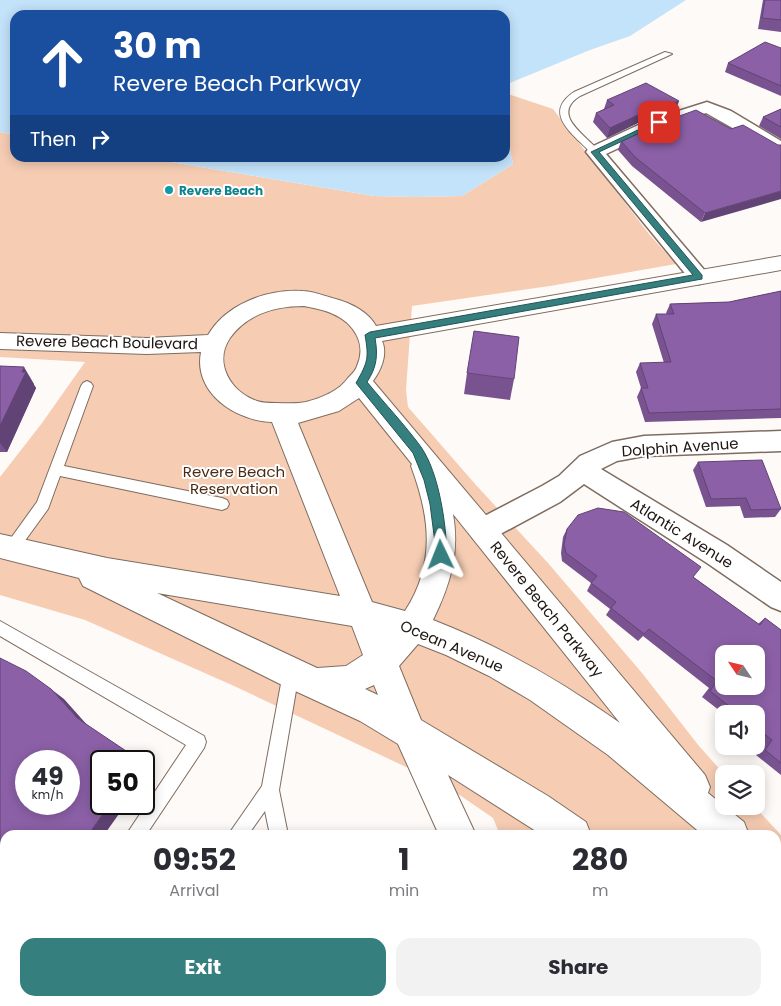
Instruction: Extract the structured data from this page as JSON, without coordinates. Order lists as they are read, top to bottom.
{
  "streets": {
    "main road": ["Revere Beach Boulevard", "Revere Beach Parkway", "Ocean Avenue"],
    "street": ["Dolphin Avenue", "Atlantic Avenue"]
  },
  "crossings": [
    ["Revere Beach Boulevard", "Revere Beach Parkway"],
    ["Dolphin Avenue", "Atlantic Avenue"],
    ["Dolphin Avenue", "Revere Beach Parkway"]
  ],
  "parks": ["Revere Beach Reservation"],
  "places": ["Revere Beach"],
  "north": "top left",
  "page": {
    "turn": ["30 m", "Revere Beach Parkway"],
    "then": "Then",
    "speed": "49 km/h",
    "limit": "50",
    "eta": [
      "09:52",
      "Arrival",
      "1",
      "min",
      "280",
      "m"
    ],
    "buttons": ["Exit", "Share"]
  }
}
